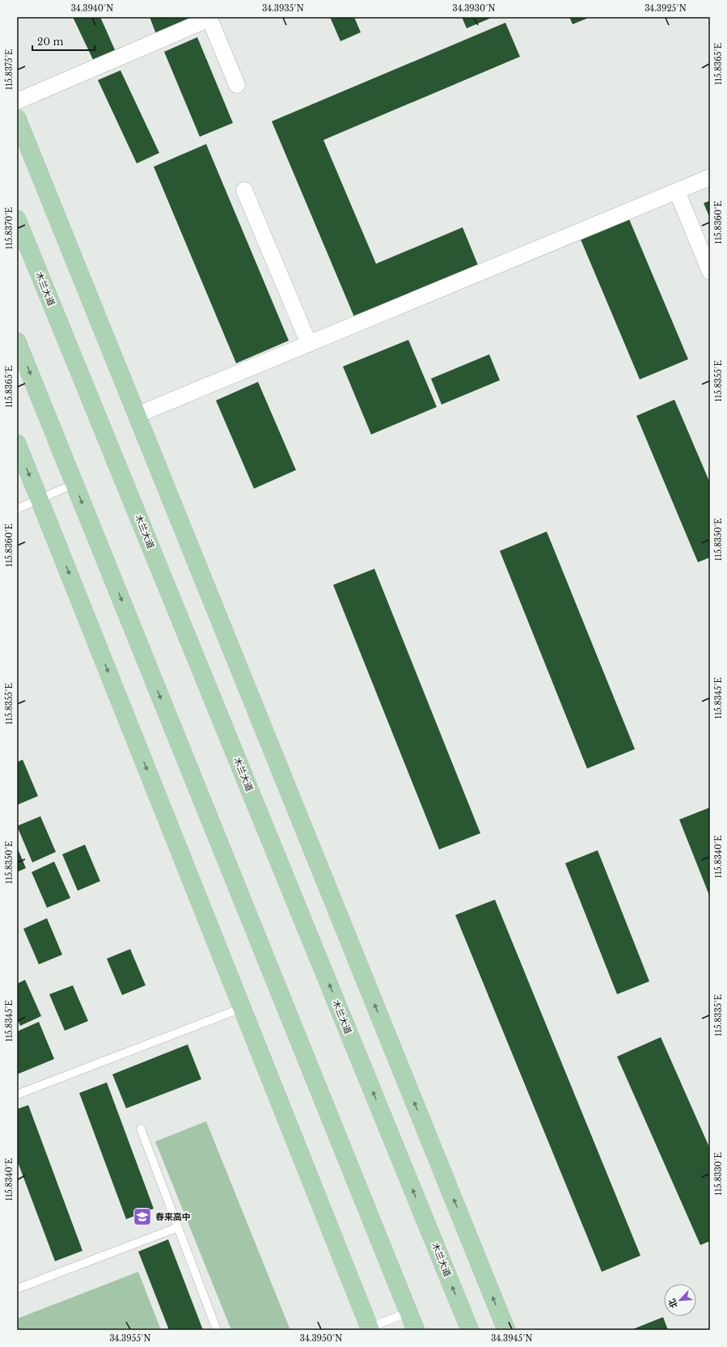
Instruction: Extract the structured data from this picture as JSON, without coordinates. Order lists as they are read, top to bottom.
{
  "streets": {
    "main road": ["木兰大道"]
  },
  "places": {
    "school or university": ["春来高中"]
  },
  "scale_bar": "20 m",
  "north": "bottom left",
  "coordinates": [
    "34.3940°N",
    "34.3935°N",
    "34.3930°N",
    "34.3925°N",
    "115.8365°E",
    "115.8375°E",
    "115.8360°E",
    "115.8370°E",
    "115.8355°E",
    "115.8350°E",
    "115.8345°E",
    "115.8340°E",
    "115.8335°E",
    "115.8330°E",
    "34.3955°N",
    "34.3950°N",
    "34.3945°N"
  ]
}
